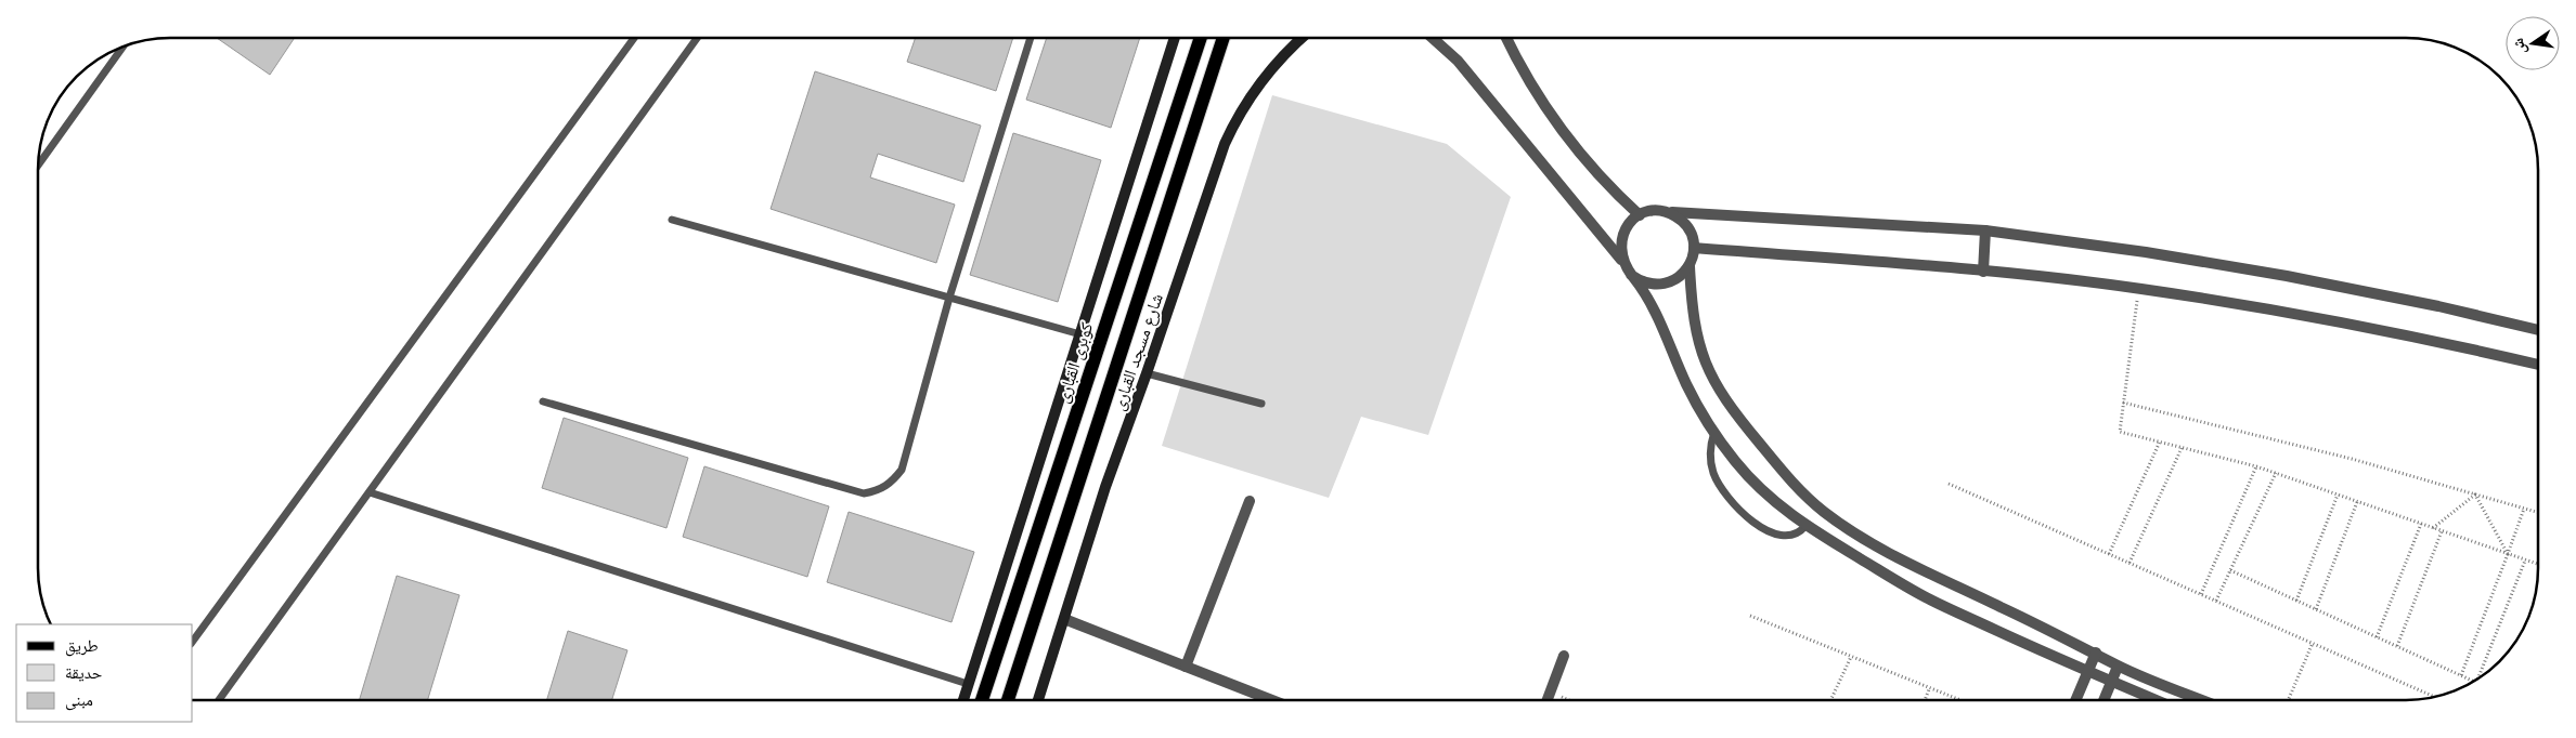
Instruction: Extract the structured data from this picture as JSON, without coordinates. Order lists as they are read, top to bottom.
{
  "streets": {
    "main road": ["كوبرى القبارى"],
    "street": ["شارع مسجد القبارى"]
  },
  "legend": ["طريق", "حديقة", "مبنى"],
  "north": "left"
}
